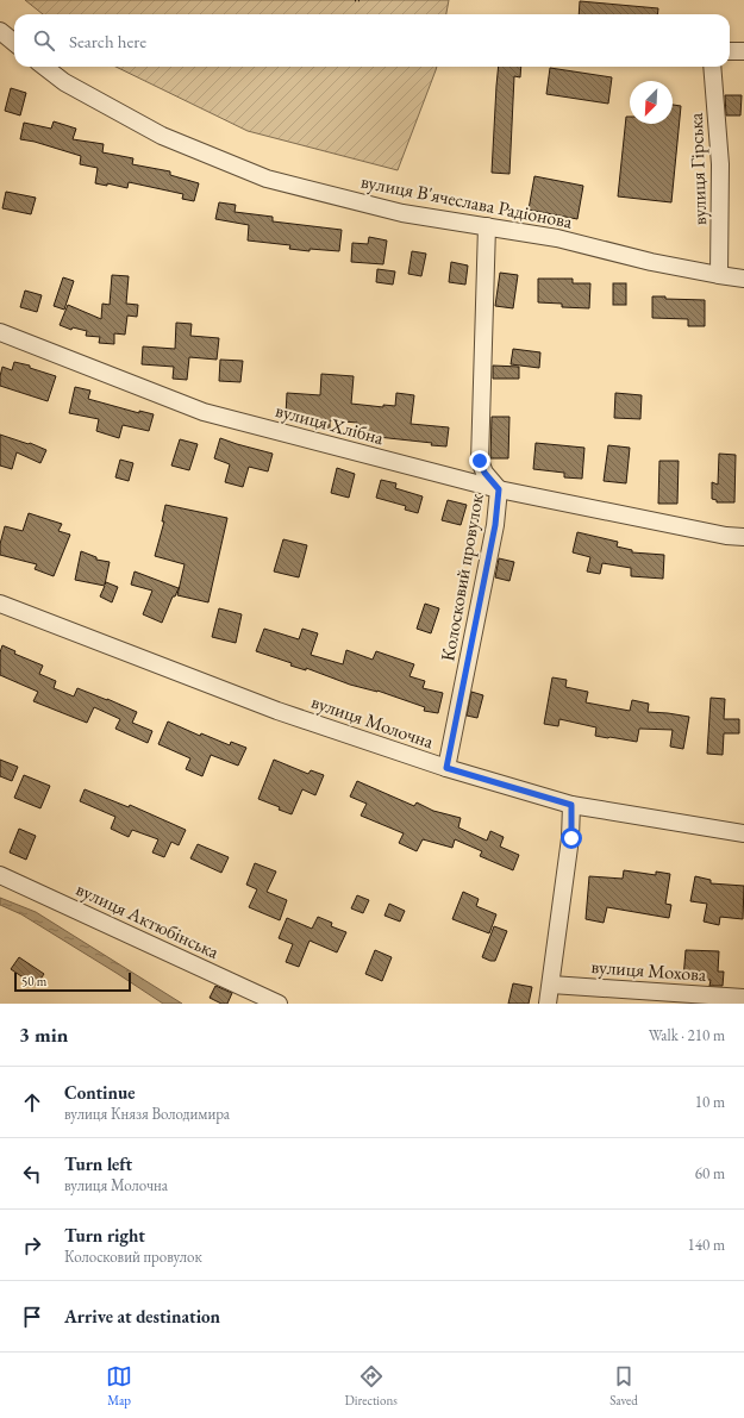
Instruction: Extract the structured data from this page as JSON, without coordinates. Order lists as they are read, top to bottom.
{
  "streets": {
    "street": [
      "вулиця Гірська",
      "вулиця В'ячеслава Радіонова",
      "вулиця Хлібна",
      "Колосковий провулок",
      "вулиця Молочна",
      "вулиця Актюбінська",
      "вулиця Мохова"
    ]
  },
  "crossings": [
    ["вулиця Гірська", "вулиця В'ячеслава Радіонова"],
    ["вулиця В'ячеслава Радіонова", "Колосковий провулок"],
    ["вулиця Хлібна", "Колосковий провулок"],
    ["Колосковий провулок", "вулиця Молочна"]
  ],
  "scale_bar": "50 m",
  "north": "bottom left",
  "page": {
    "search": "Search here",
    "scale": "50 m",
    "heading": ["3 min", "Walk · 210 m"],
    "list": [
      ["Continue", "вулиця Князя Володимира", "10 m"],
      ["Turn left", "вулиця Молочна", "60 m"],
      ["Turn right", "Колосковий провулок", "140 m"],
      "Arrive at destination"
    ],
    "nav": ["Map", "Directions", "Saved"]
  }
}
